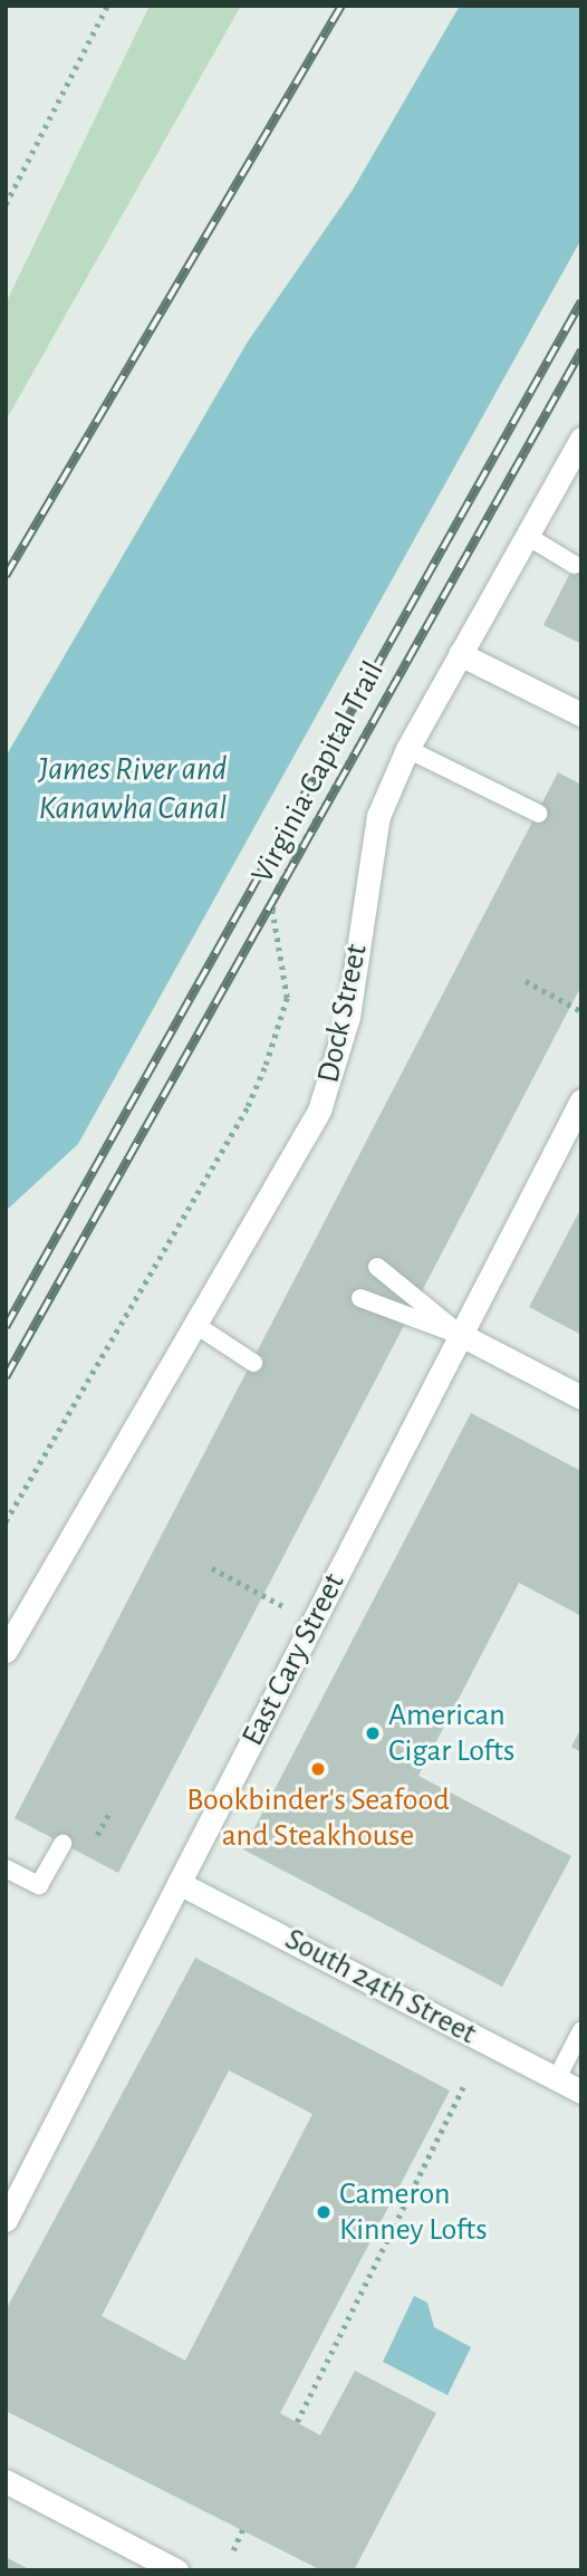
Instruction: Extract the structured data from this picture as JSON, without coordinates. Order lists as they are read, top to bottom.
{
  "streets": {
    "street": ["Dock Street", "East Cary Street", "South 24th Street"],
    "path": ["Virginia Capital Trail"]
  },
  "crossings": [
    ["East Cary Street", "South 24th Street"]
  ],
  "water": ["James River and Kanawha Canal"],
  "places": ["American Cigar Lofts", "Bookbinder's Seafood and Steakhouse", "Cameron Kinney Lofts"]
}
